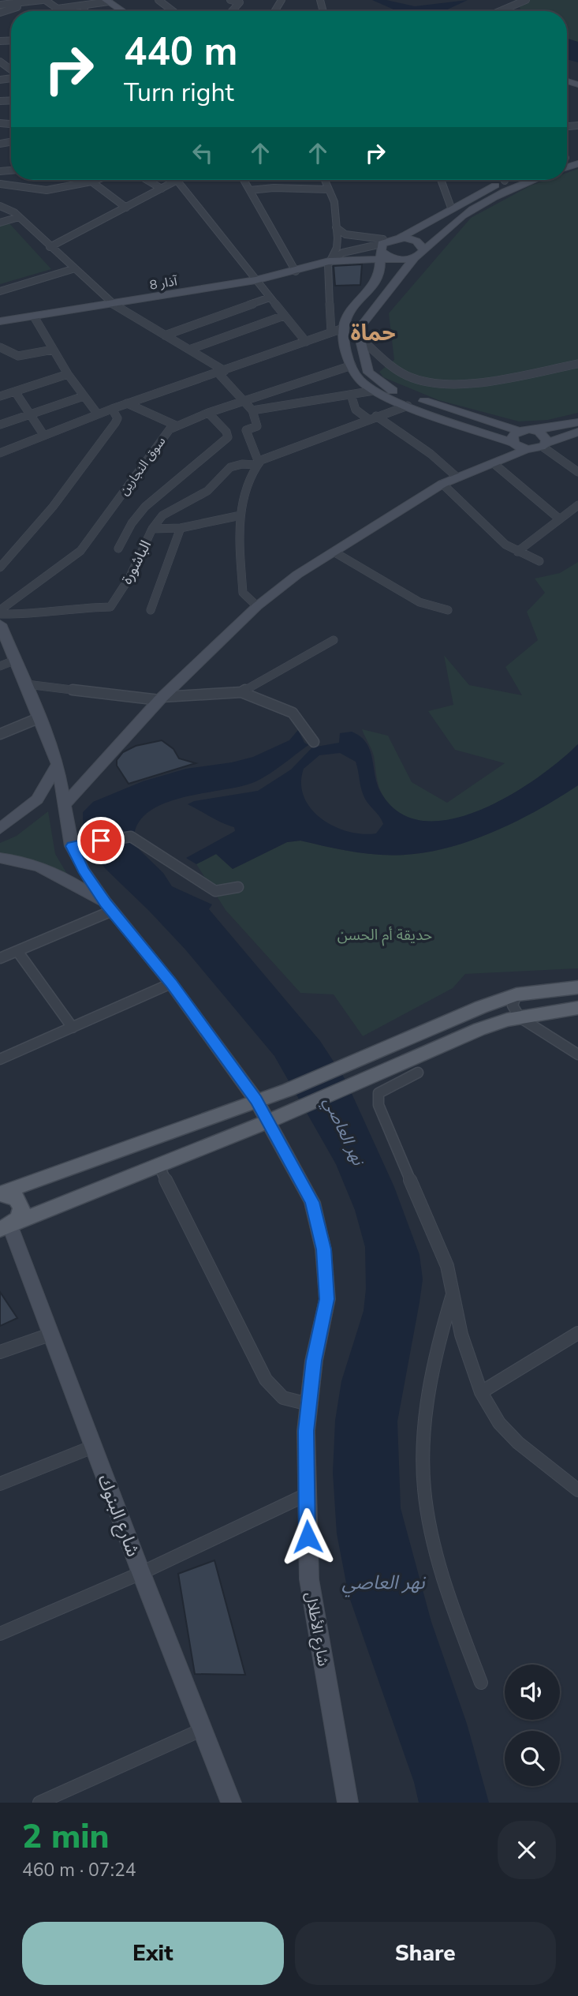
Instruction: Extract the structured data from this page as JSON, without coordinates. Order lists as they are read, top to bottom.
{
  "streets": {
    "main road": ["8 آذار", "شارع البنوك", "شارع الأطلال"],
    "street": ["سوق النجارين", "الباشورة"]
  },
  "crossings": [
    ["سوق النجارين", "الباشورة"]
  ],
  "districts": ["حماة"],
  "water": ["نهر العاصي"],
  "parks": ["حديقة أم الحسن"],
  "page": {
    "turn": ["440 m", "Turn right"],
    "heading": ["2 min", "460 m · 07:24"],
    "buttons": ["Exit", "Share"]
  }
}
